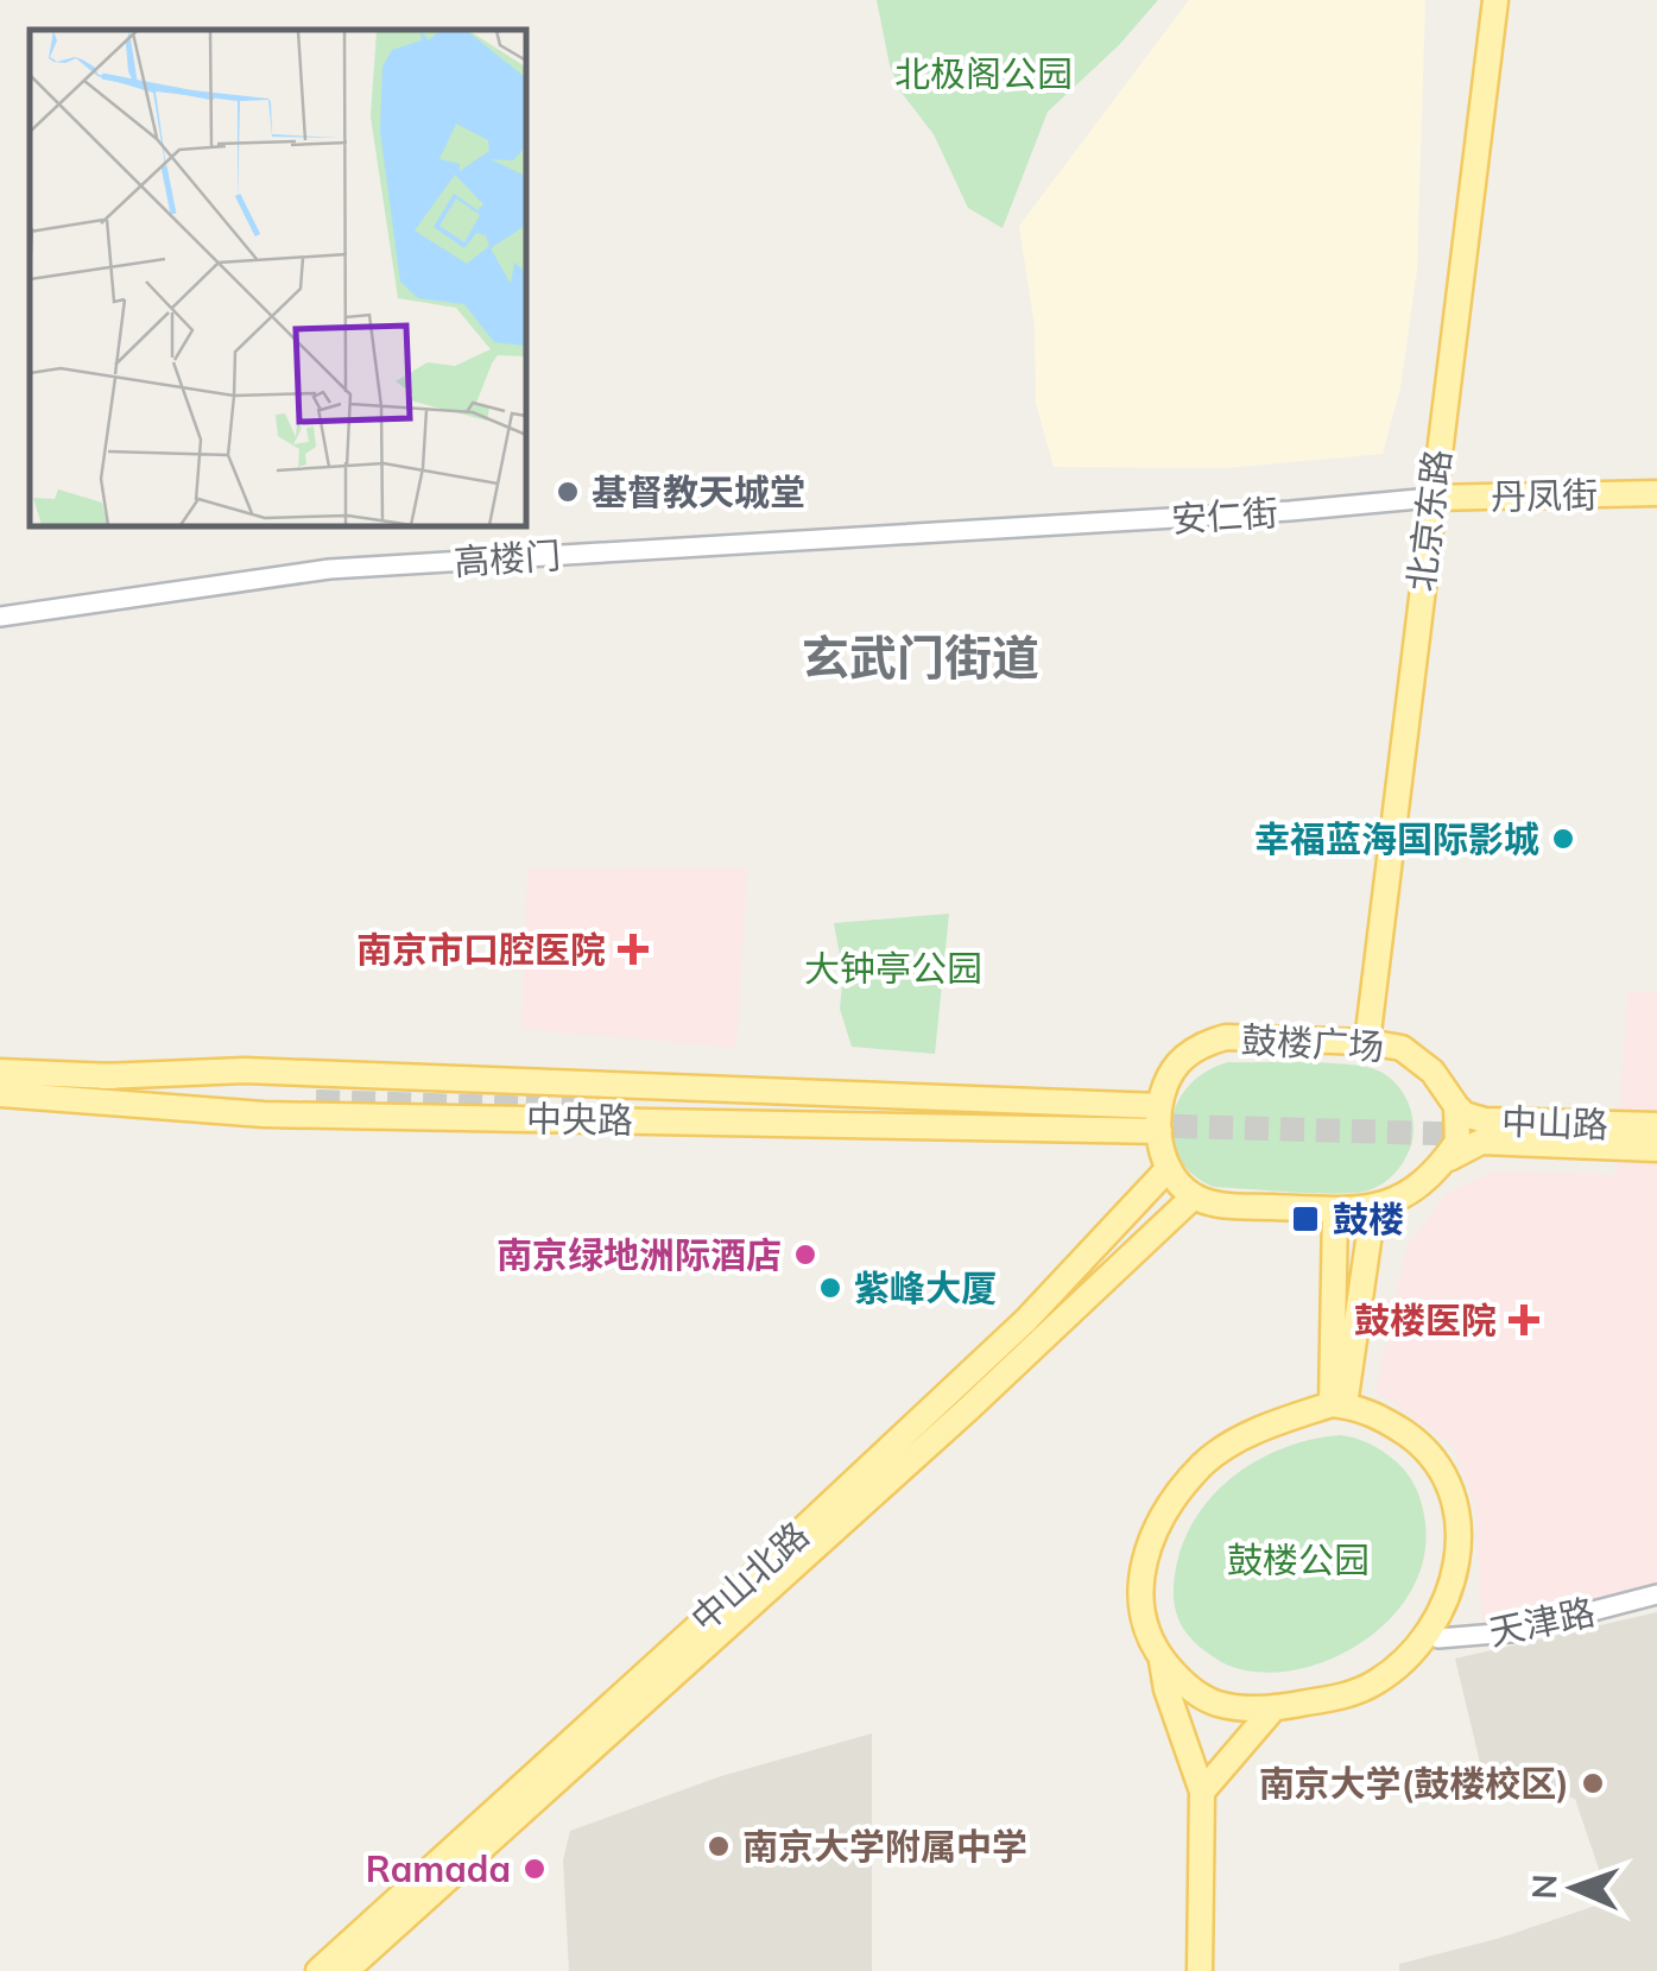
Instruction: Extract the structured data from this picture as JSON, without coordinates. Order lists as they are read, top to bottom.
{
  "streets": {
    "main road": [
      "丹凤街",
      "北京东路",
      "鼓楼广场",
      "中央路",
      "中山路",
      "中山北路"
    ],
    "street": ["安仁街", "高楼门", "天津路"]
  },
  "crossings": [
    ["丹凤街", "安仁街"],
    ["丹凤街", "北京东路"],
    ["安仁街", "北京东路"],
    ["安仁街", "高楼门"],
    ["北京东路", "鼓楼广场"],
    ["北京东路", "中央路"],
    ["北京东路", "中山路"],
    ["北京东路", "中山北路"],
    ["鼓楼广场", "中央路"],
    ["鼓楼广场", "中山路"],
    ["鼓楼广场", "中山北路"],
    ["中央路", "中山路"],
    ["中央路", "中山北路"],
    ["中山路", "中山北路"]
  ],
  "districts": ["玄武门街道"],
  "parks": ["北极阁公园", "大钟亭公园", "鼓楼公园"],
  "places": {
    "other": [
      "基督教天城堂",
      "幸福蓝海国际影城",
      "南京绿地洲际酒店",
      "紫峰大厦",
      "南京大学(鼓楼校区)",
      "南京大学附属中学",
      "Ramada"
    ],
    "health": ["南京市口腔医院", "鼓楼医院"],
    "transit": ["鼓楼"]
  },
  "north": "left"
}
